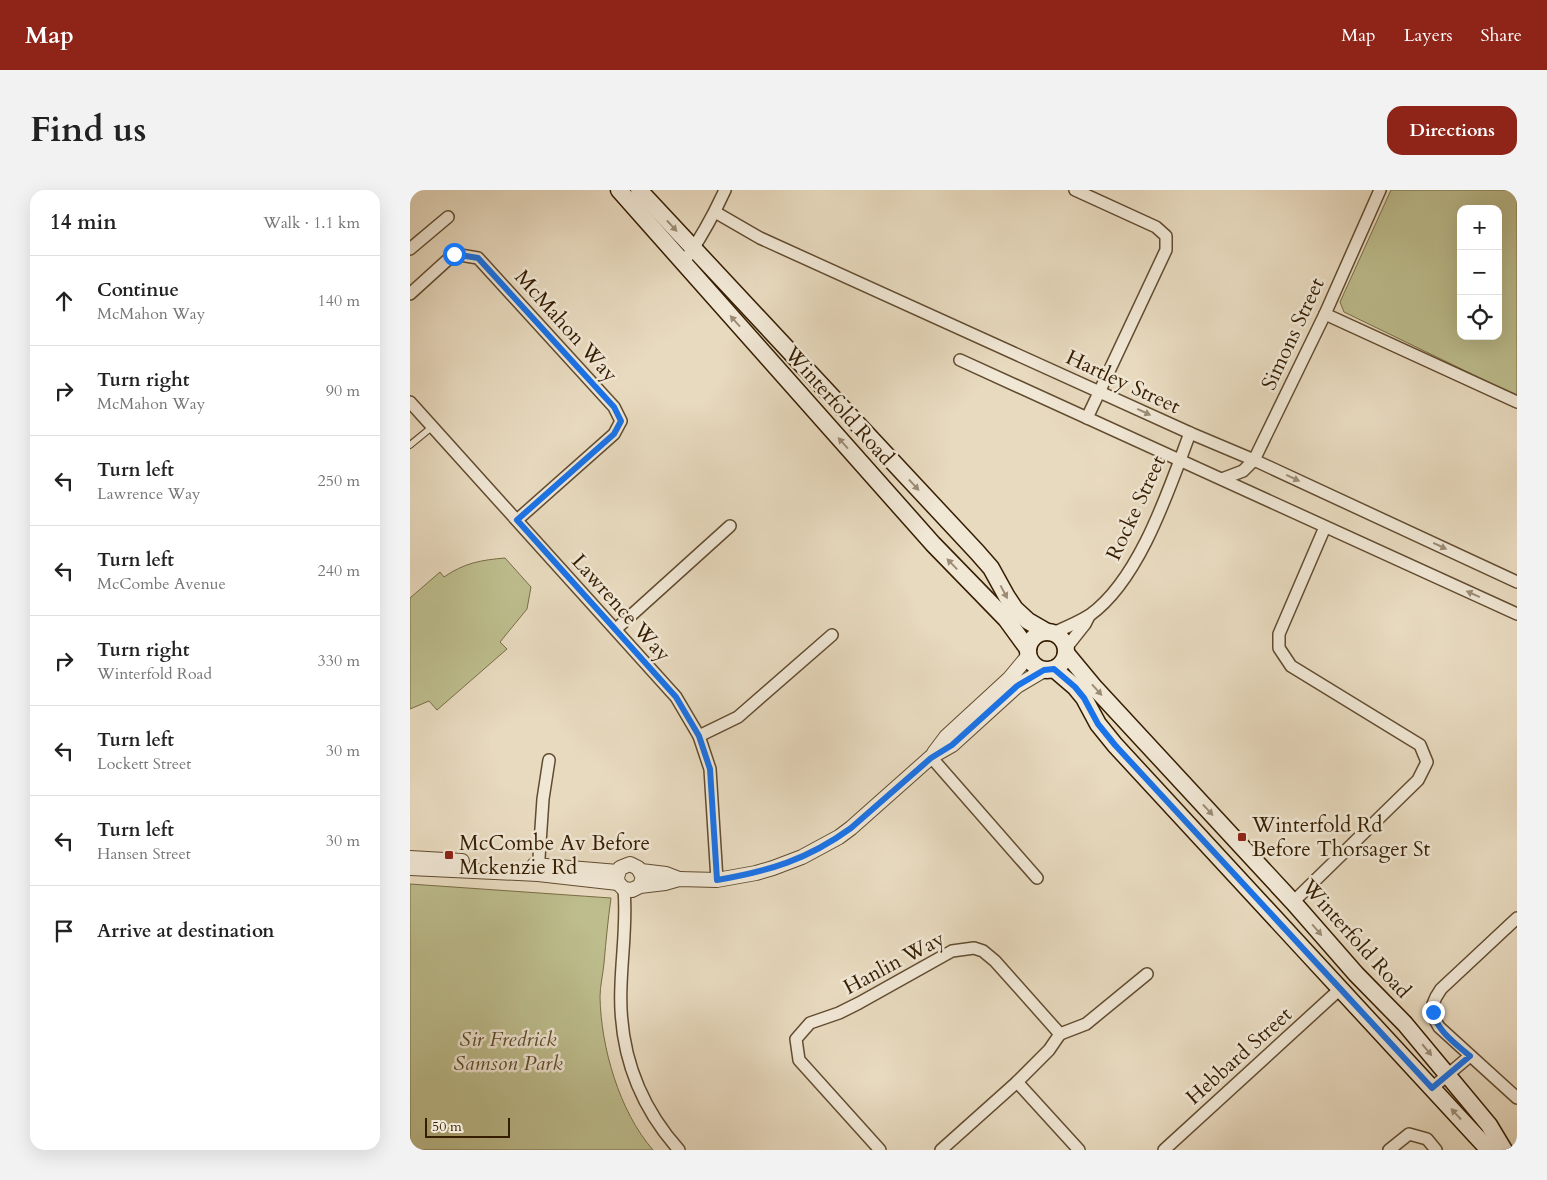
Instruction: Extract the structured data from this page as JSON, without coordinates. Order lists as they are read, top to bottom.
{
  "streets": {
    "main road": ["Winterfold Road"],
    "street": [
      "McMahon Way",
      "Simons Street",
      "Hartley Street",
      "Rocke Street",
      "Lawrence Way",
      "Hanlin Way",
      "Hebbard Street"
    ]
  },
  "crossings": [
    ["McMahon Way", "Lawrence Way"],
    ["Simons Street", "Hartley Street"],
    ["Hartley Street", "Rocke Street"],
    ["Winterfold Road", "Rocke Street"]
  ],
  "parks": ["Sir Fredrick Samson Park"],
  "places": {
    "transit": ["Winterfold Rd Before Thorsager St", "McCombe Av Before Mckenzie Rd"]
  },
  "scale_bar": "50 m",
  "page": {
    "header": "Map",
    "nav": ["Map", "Layers", "Share"],
    "title": "Find us",
    "buttons": "Directions",
    "heading": ["14 min", "Walk · 1.1 km"],
    "map_buttons": ["+", "−"],
    "list": [
      ["Continue", "McMahon Way", "140 m"],
      ["Turn right", "McMahon Way", "90 m"],
      ["Turn left", "Lawrence Way", "250 m"],
      ["Turn left", "McCombe Avenue", "240 m"],
      ["Turn right", "Winterfold Road", "330 m"],
      ["Turn left", "Lockett Street", "30 m"],
      ["Turn left", "Hansen Street", "30 m"],
      "Arrive at destination"
    ],
    "scale": "50 m"
  }
}
